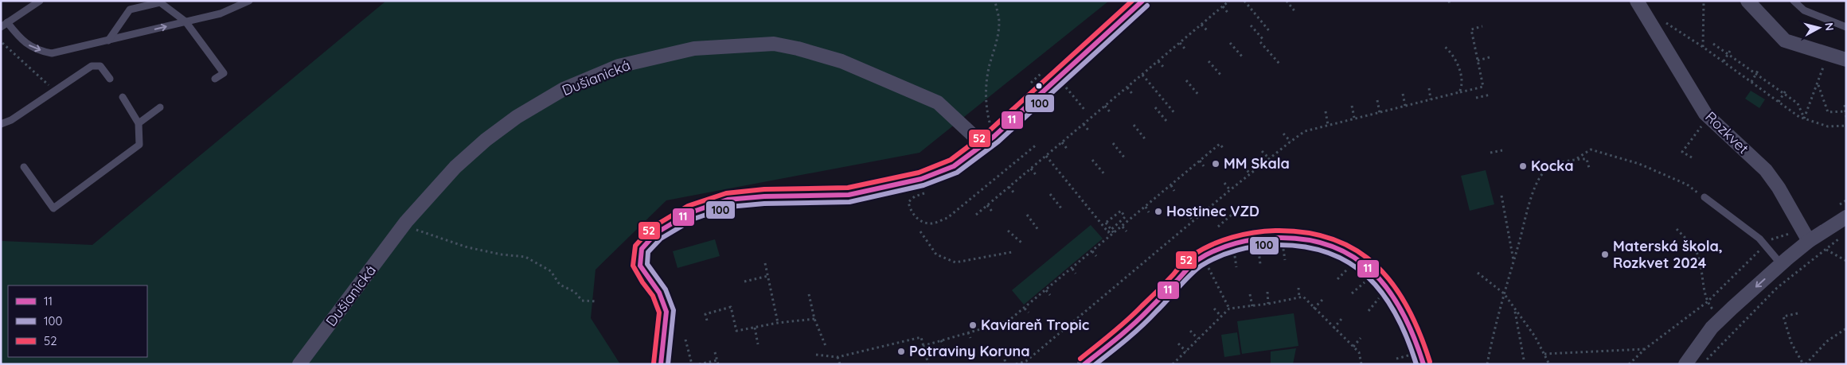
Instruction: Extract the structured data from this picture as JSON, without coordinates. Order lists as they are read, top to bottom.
{
  "streets": {
    "street": ["Dušianická", "Rozkvet"]
  },
  "places": [
    "MM Skala",
    "Kocka",
    "Hostinec VZD",
    "Materská škola, Rozkvet 2024",
    "Kaviareň Tropic",
    "Potraviny Koruna"
  ],
  "lines": ["transit line 11", "transit line 52", "transit line 100"],
  "legend": ["11", "100", "52"],
  "north": "right"
}
